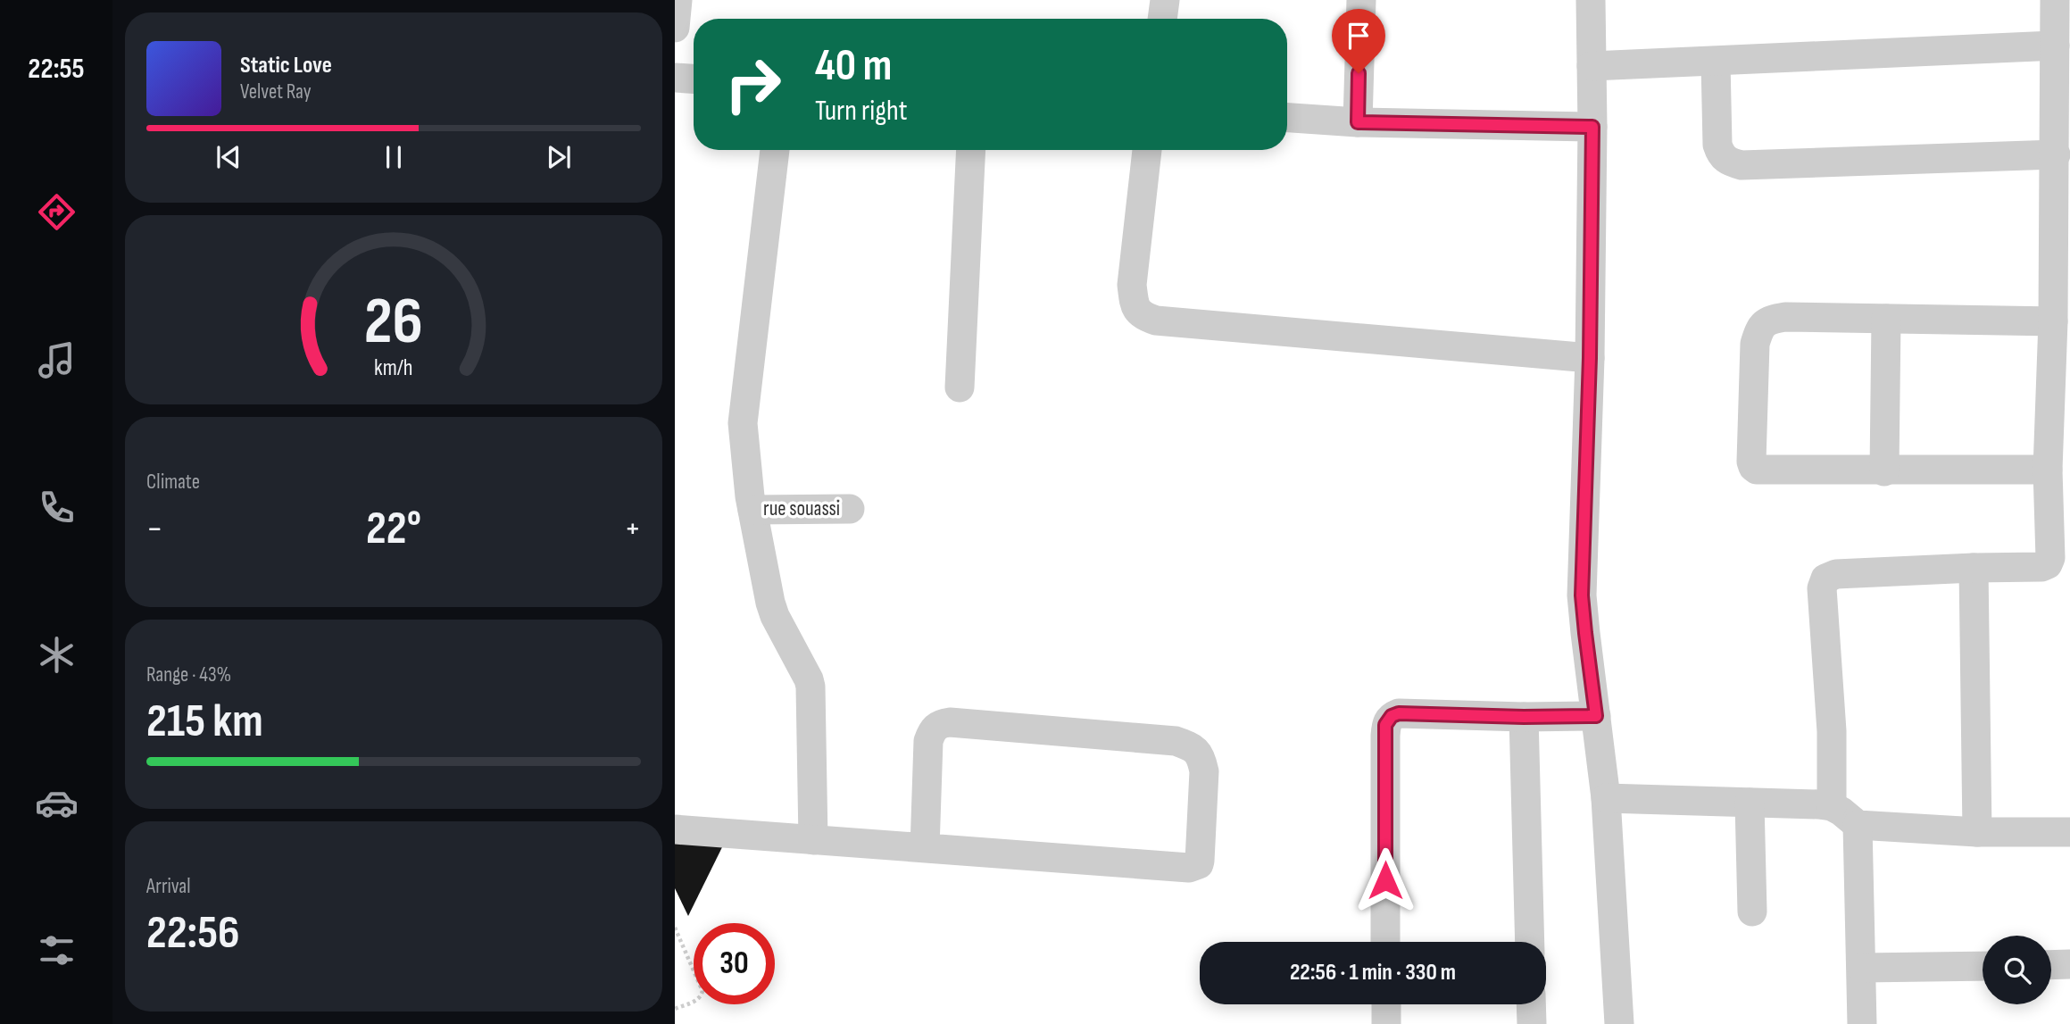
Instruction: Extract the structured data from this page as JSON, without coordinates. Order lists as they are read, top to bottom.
{
  "streets": {
    "street": ["rue souassi"]
  },
  "page": {
    "tabs": "22:55",
    "turn": ["40 m", "Turn right"],
    "song": ["Static Love", "Velvet Ray"],
    "tile": [
      "Climate",
      ["Range · 43%", "215 km"],
      ["Arrival", "22:56"]
    ],
    "heat": ["−", "22°", "+"],
    "limit": "30",
    "trip": "22:56 · 1 min · 330 m",
    "gauge": ["26", "km/h"]
  }
}
